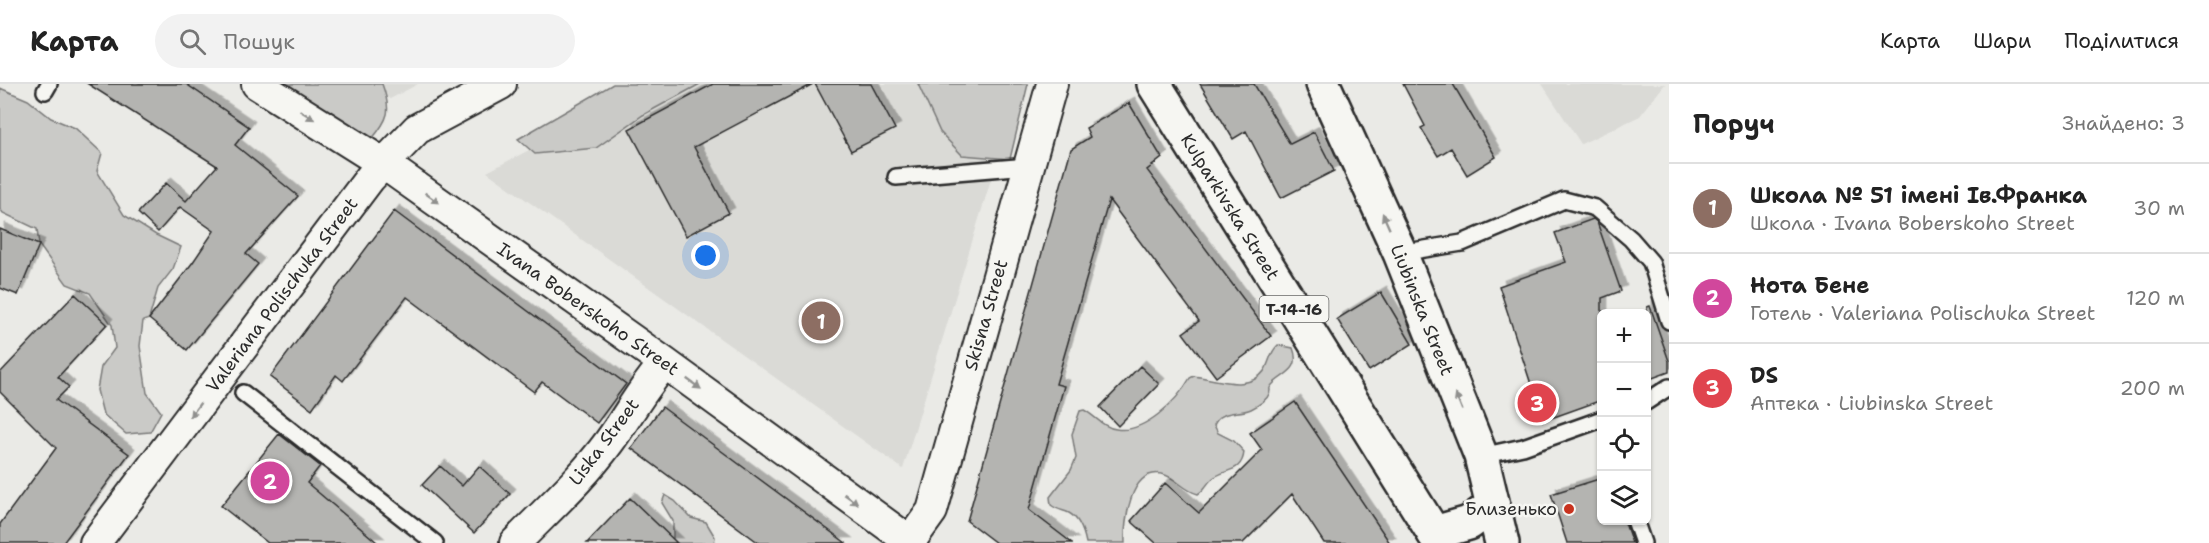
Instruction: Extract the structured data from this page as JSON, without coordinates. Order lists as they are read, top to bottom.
{
  "streets": {
    "main road": ["Kulparkivska Street", "Т-14-16", "Liubinska Street"],
    "street": [
      "Valeriana Polischuka Street",
      "Ivana Boberskoho Street",
      "Skisna Street",
      "Liska Street"
    ]
  },
  "crossings": [
    ["Valeriana Polischuka Street", "Ivana Boberskoho Street"],
    ["Ivana Boberskoho Street", "Skisna Street"],
    ["Ivana Boberskoho Street", "Liska Street"]
  ],
  "one_way": ["Valeriana Polischuka Street", "Ivana Boberskoho Street", "Liubinska Street"],
  "places": ["Близенько"],
  "page": {
    "header": "Карта",
    "search": "Пошук",
    "nav": ["Карта", "Шари", "Поділитися"],
    "heading": ["Поруч", "Знайдено: 3"],
    "list": [
      {
        "mark": "1",
        "name": "Школа № 51 імені Ів.Франка",
        "note": "Школа · Ivana Boberskoho Street",
        "value": "30 m"
      },
      {
        "mark": "2",
        "name": "Нота Бене",
        "note": "Готель · Valeriana Polischuka Street",
        "value": "120 m"
      },
      {
        "mark": "3",
        "name": "DS",
        "note": "Аптека · Liubinska Street",
        "value": "200 m"
      }
    ],
    "pins": ["1", "3", "2"],
    "map_buttons": ["+", "−"]
  }
}
